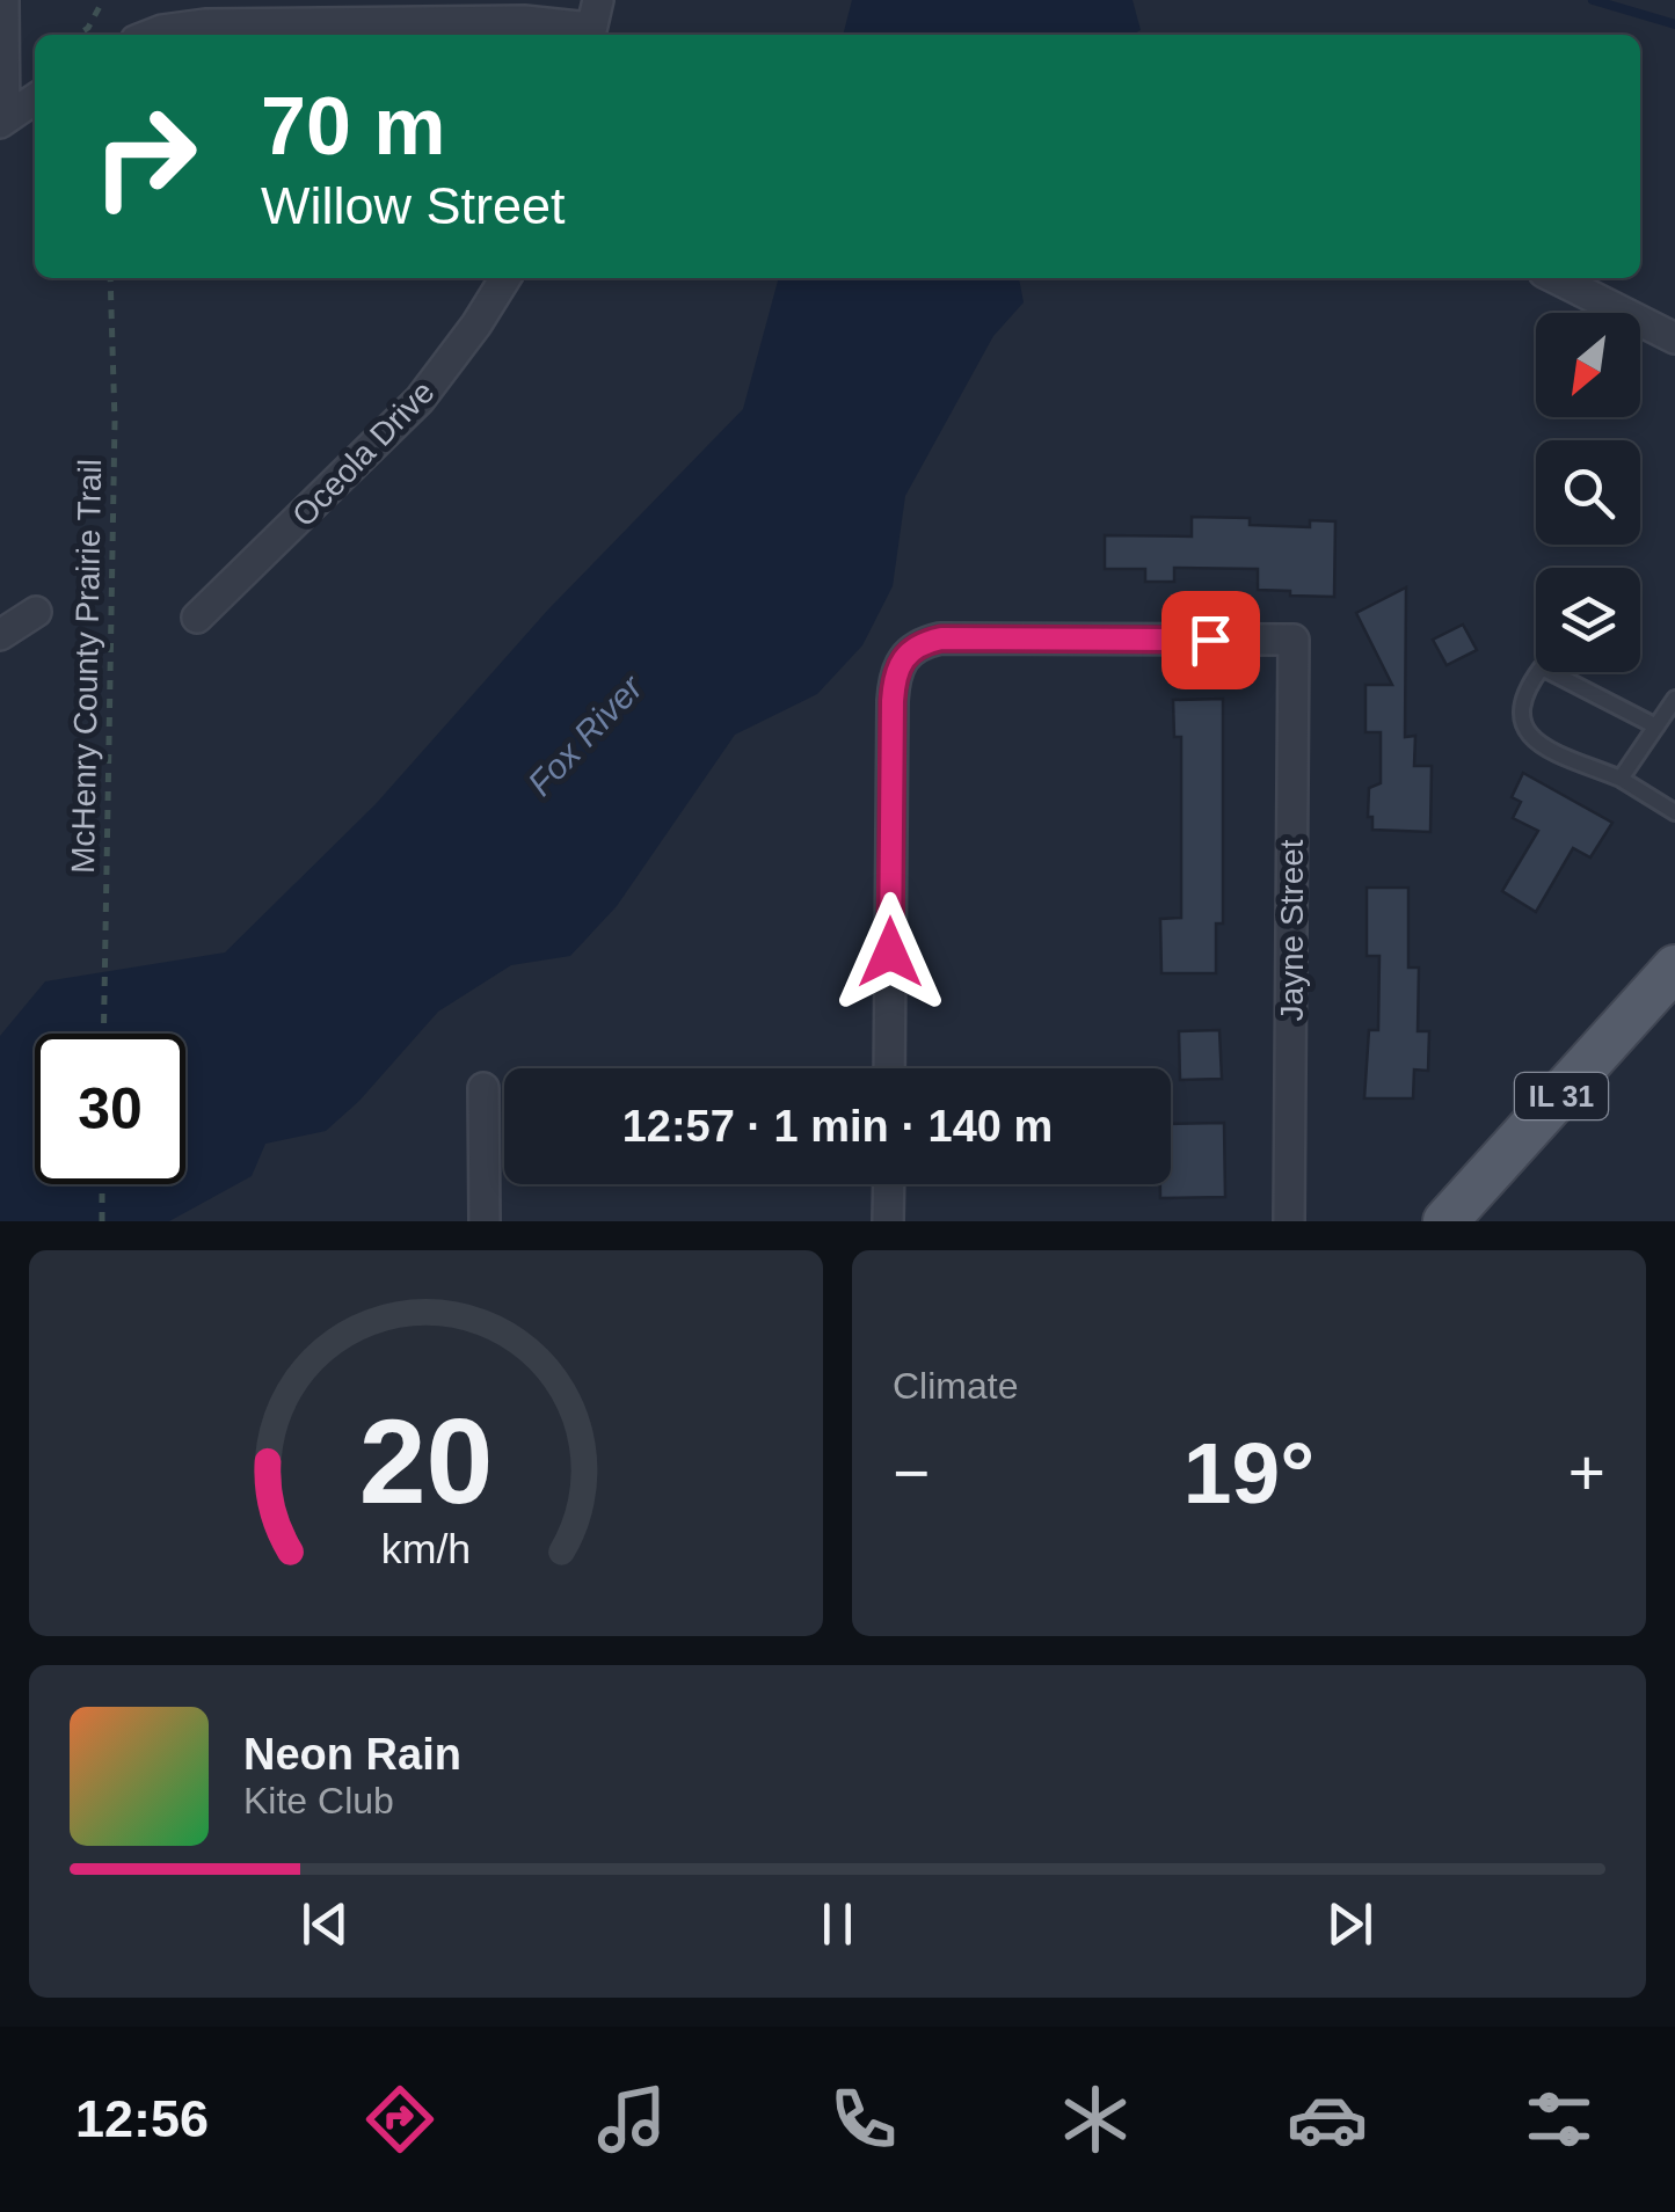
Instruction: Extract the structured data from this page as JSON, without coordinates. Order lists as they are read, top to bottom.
{
  "streets": {
    "main road": ["IL 31"],
    "street": ["Oceola Drive", "Jayne Street"],
    "path": ["McHenry County Prairie Trail"]
  },
  "water": ["Fox River"],
  "north": "bottom left",
  "page": {
    "turn": ["70 m", "Willow Street"],
    "limit": "30",
    "trip": "12:57 · 1 min · 140 m",
    "tile": "Climate",
    "heat": ["−", "19°", "+"],
    "song": ["Neon Rain", "Kite Club"],
    "tabs": "12:56",
    "gauge": ["20", "km/h"]
  }
}
